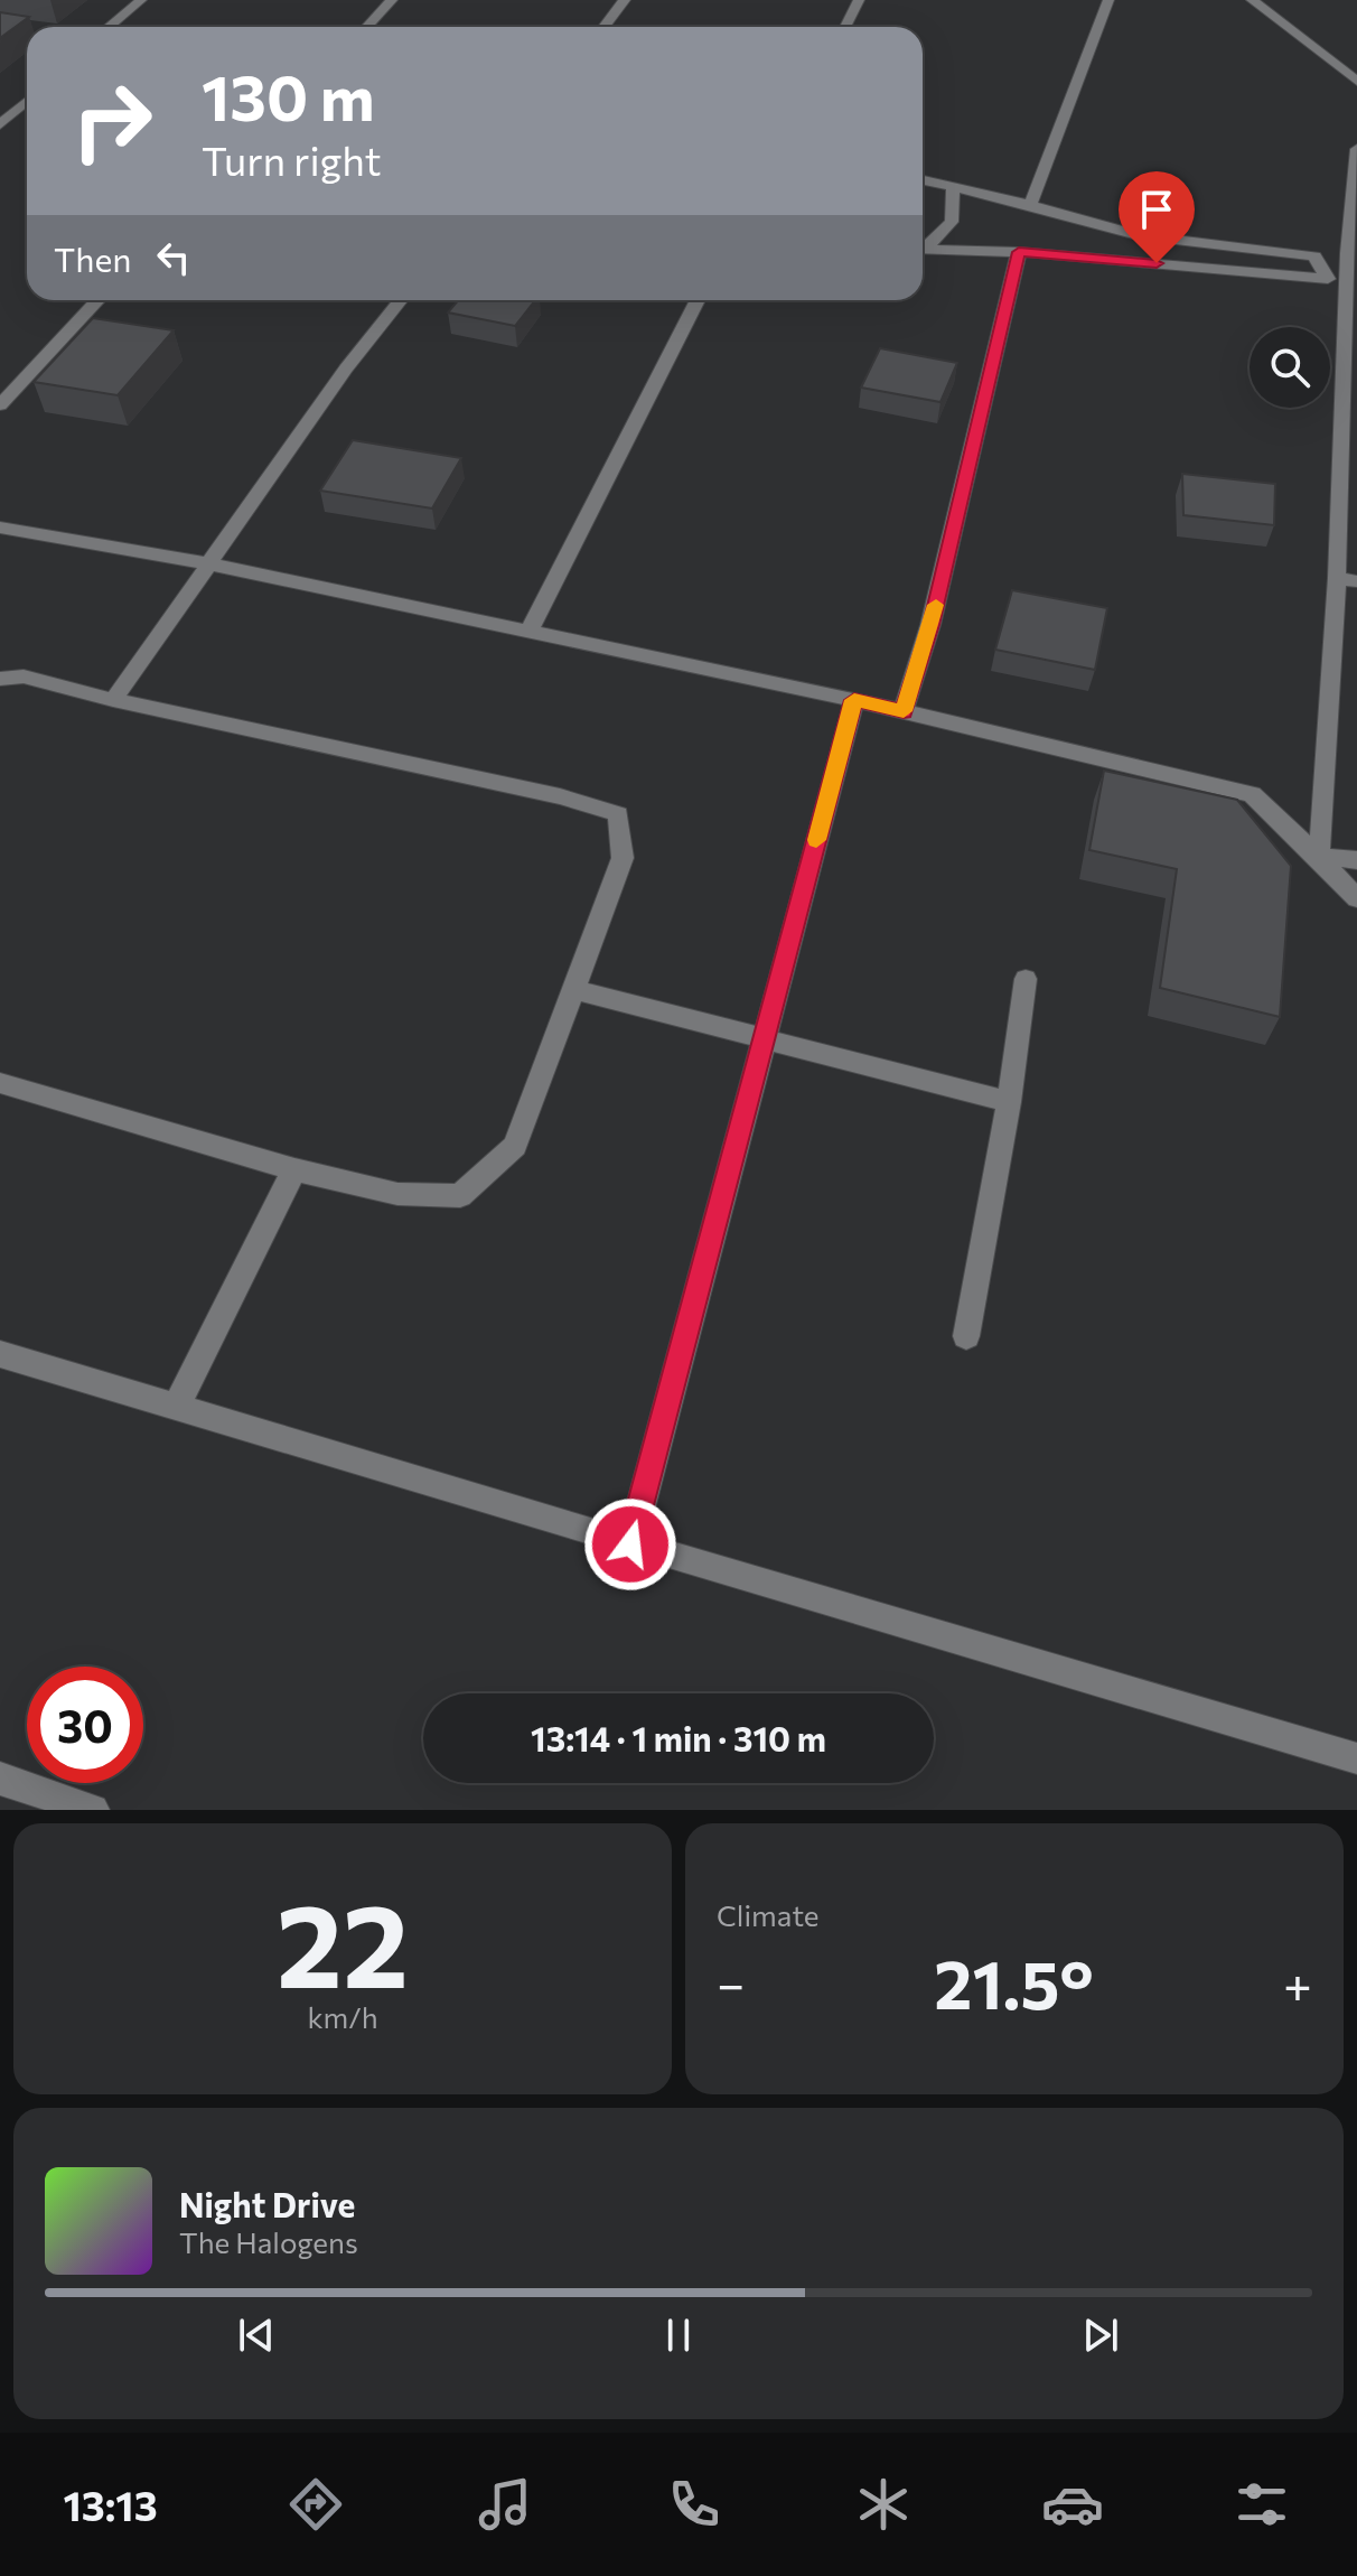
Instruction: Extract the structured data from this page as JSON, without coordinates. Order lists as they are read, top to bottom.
{
  "page": {
    "turn": ["130 m", "Turn right"],
    "then": "Then",
    "limit": "30",
    "trip": "13:14 · 1 min · 310 m",
    "tile": [
      ["22", "km/h"],
      "Climate"
    ],
    "heat": ["−", "21.5°", "+"],
    "song": ["Night Drive", "The Halogens"],
    "tabs": "13:13"
  }
}
